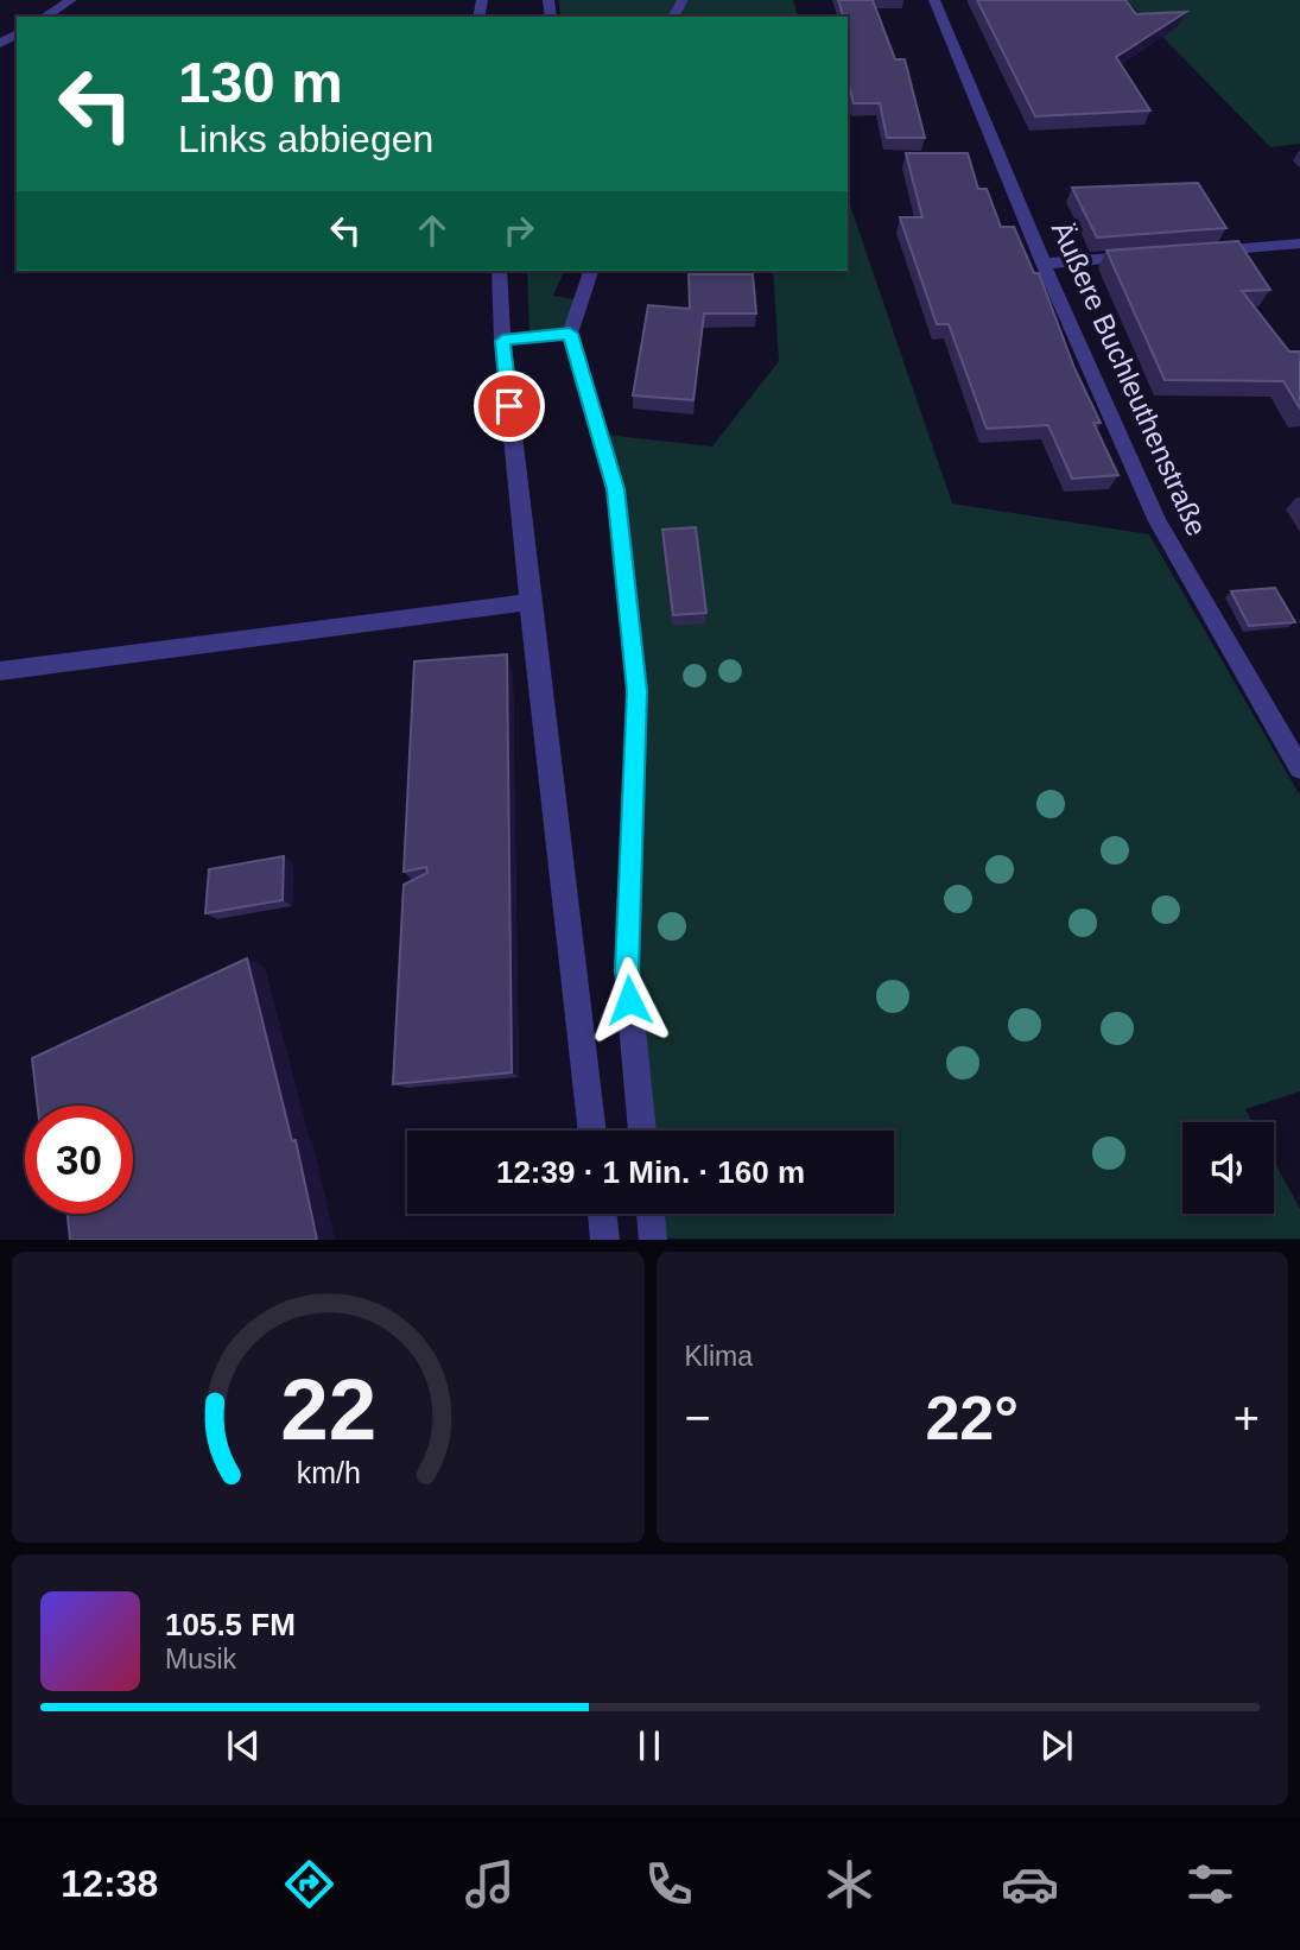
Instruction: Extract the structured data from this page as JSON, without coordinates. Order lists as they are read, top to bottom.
{
  "streets": {
    "street": ["Äußere Buchleuthenstraße"]
  },
  "page": {
    "turn": ["130 m", "Links abbiegen"],
    "limit": "30",
    "trip": "12:39 · 1 Min. · 160 m",
    "tile": "Klima",
    "heat": ["−", "22°", "+"],
    "song": ["105.5 FM", "Musik"],
    "tabs": "12:38",
    "gauge": ["22", "km/h"]
  }
}
